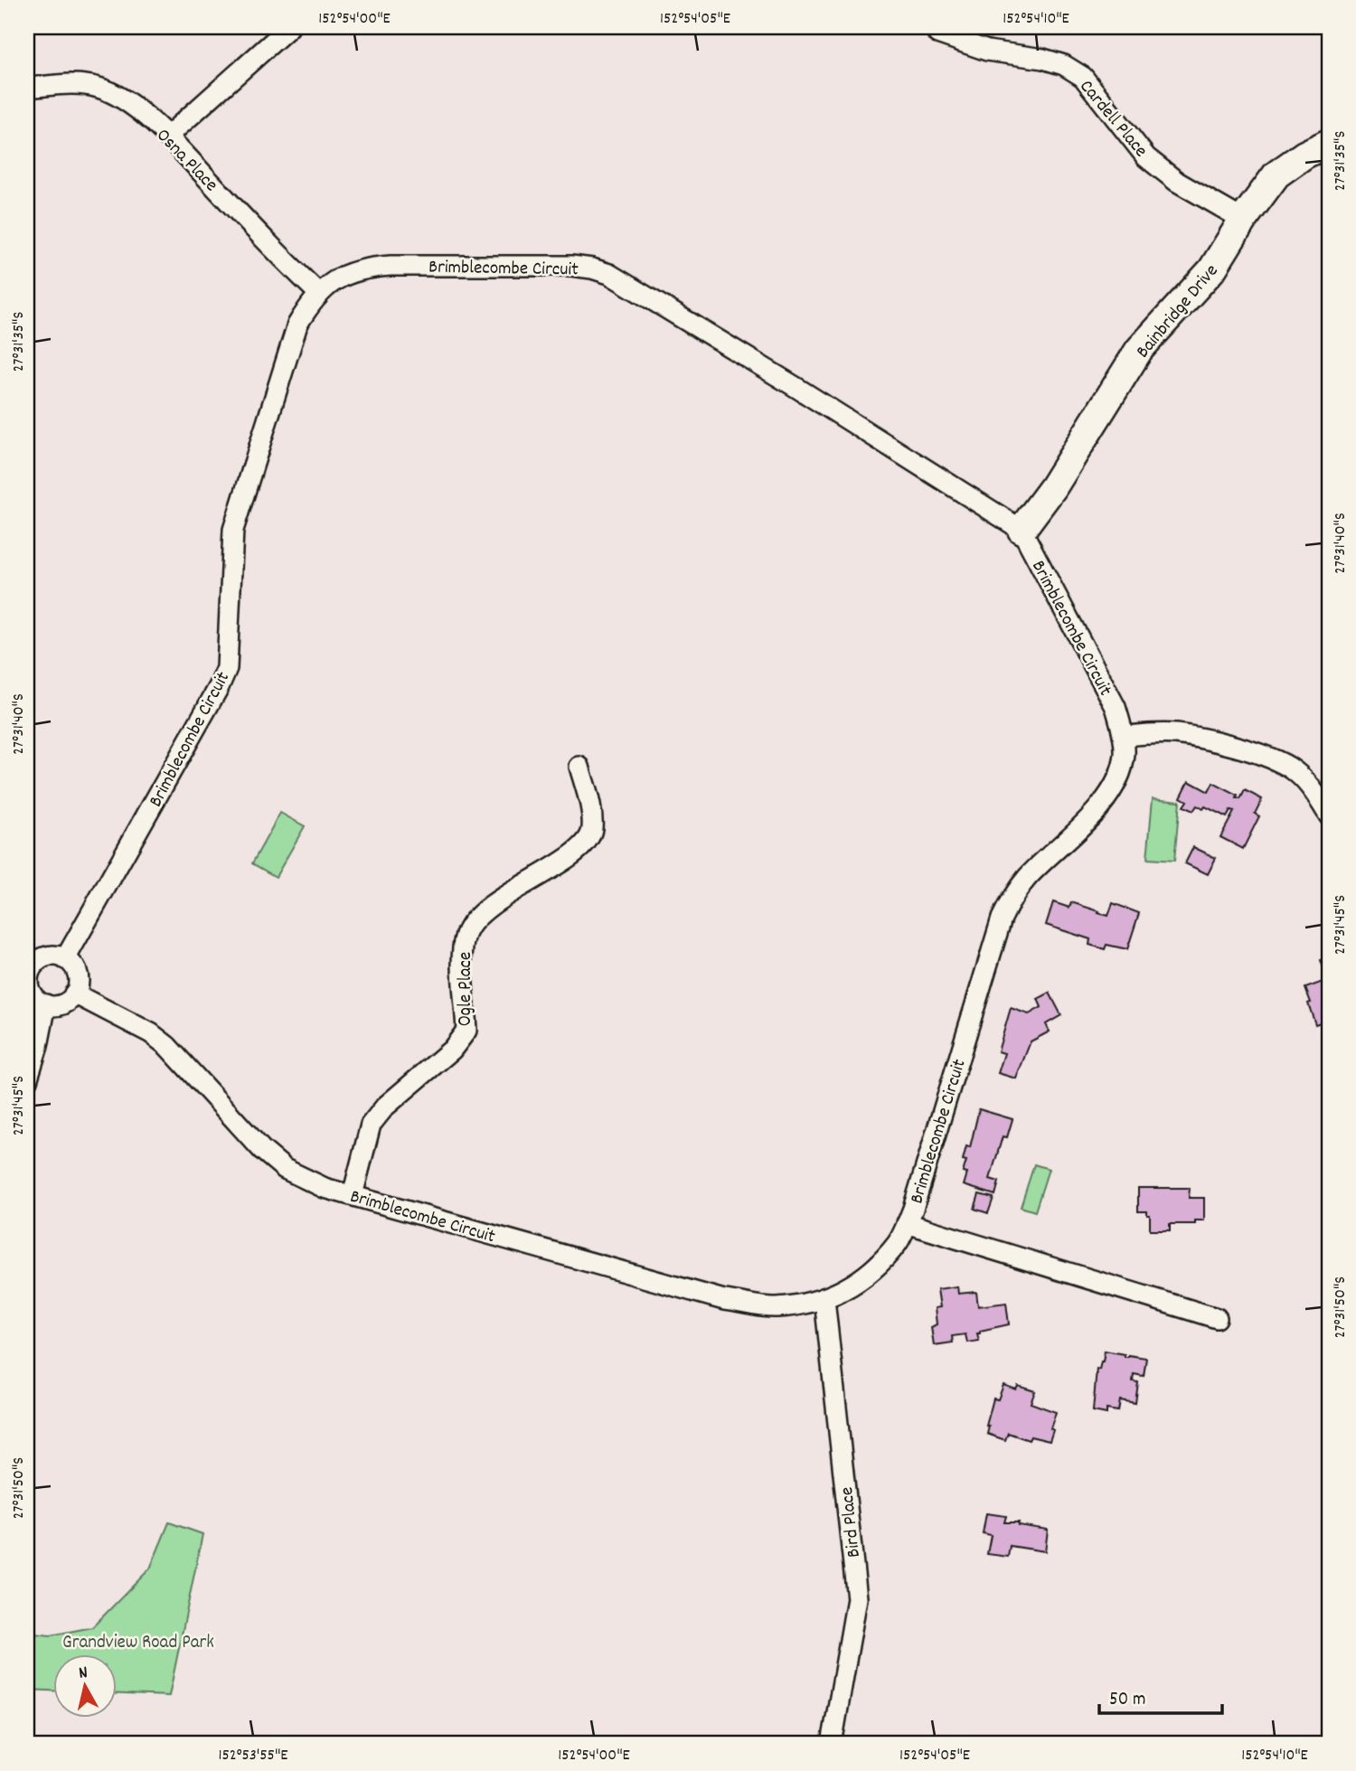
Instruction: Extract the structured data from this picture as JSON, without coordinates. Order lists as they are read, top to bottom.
{
  "streets": {
    "street": [
      "Cardell Place",
      "Osna Place",
      "Brimblecombe Circuit",
      "Bainbridge Drive",
      "Ogle Place",
      "Bird Place"
    ]
  },
  "crossings": [
    ["Cardell Place", "Bainbridge Drive"],
    ["Osna Place", "Brimblecombe Circuit"],
    ["Brimblecombe Circuit", "Bainbridge Drive"],
    ["Brimblecombe Circuit", "Ogle Place"],
    ["Brimblecombe Circuit", "Bird Place"]
  ],
  "parks": ["Grandview Road Park"],
  "scale_bar": "50 m",
  "north": "top",
  "coordinates": [
    "152°54'00\"E",
    "152°54'05\"E",
    "152°54'10\"E",
    "27°31'35\"S",
    "27°31'40\"S",
    "27°31'45\"S",
    "27°31'50\"S",
    "152°53'55\"E"
  ]
}
